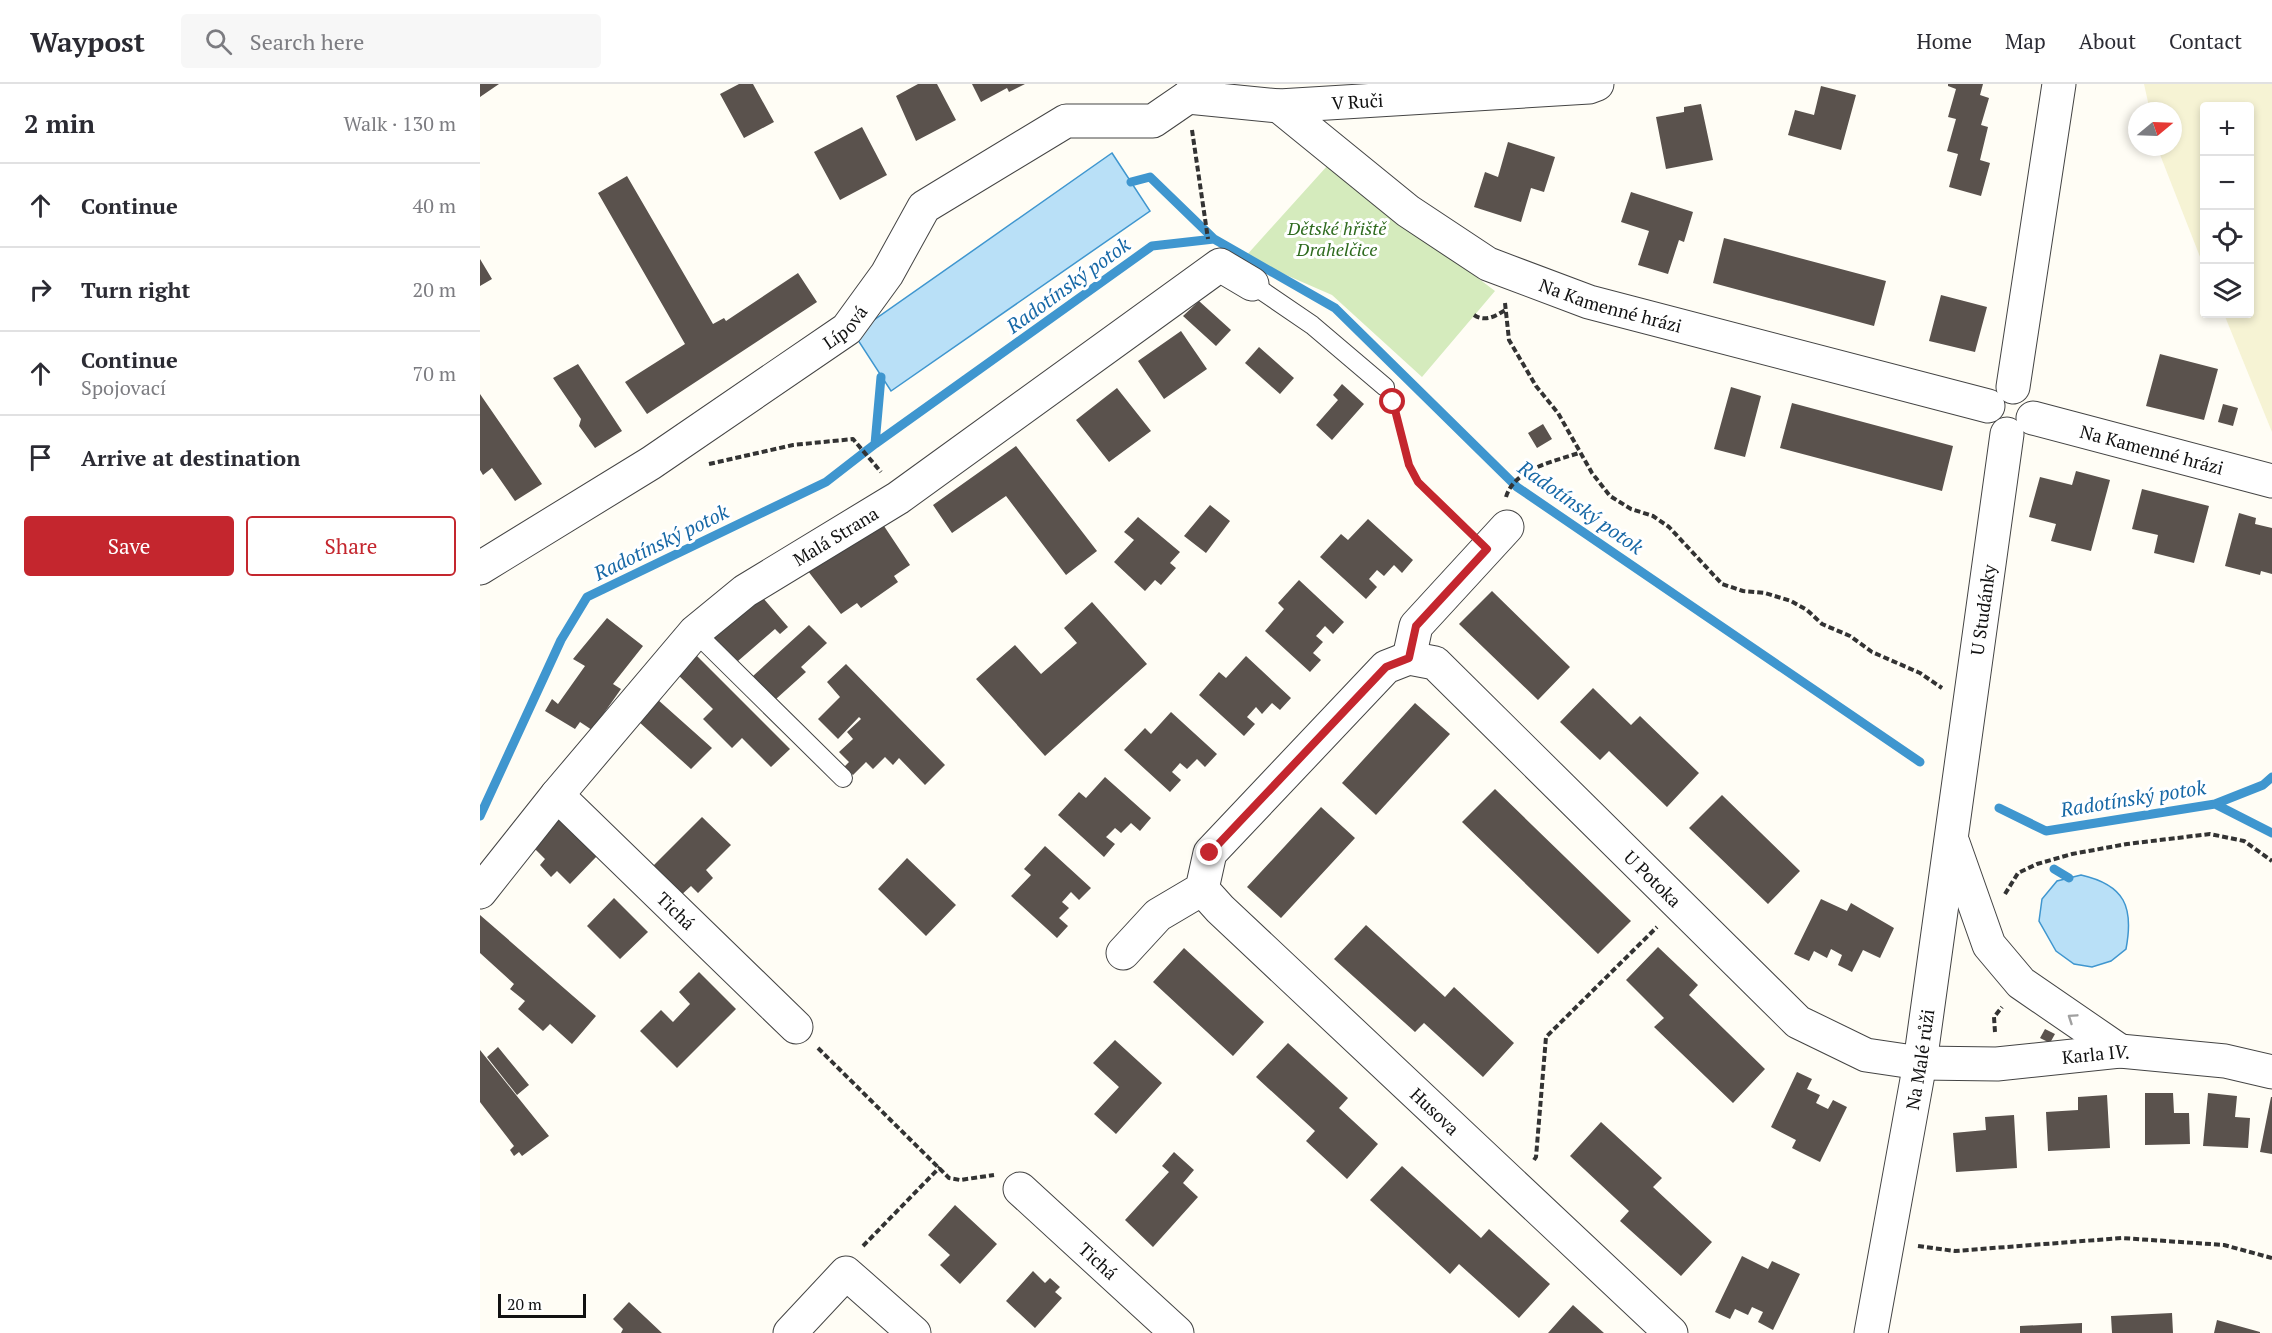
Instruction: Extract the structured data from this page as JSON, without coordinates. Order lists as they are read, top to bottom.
{
  "streets": {
    "street": [
      "V Ruči",
      "Na Kamenné hrázi",
      "Lípová",
      "Malá Strana",
      "U Studánky",
      "U Potoka",
      "Tichá",
      "Karla IV.",
      "Na Malé růži",
      "Husova"
    ]
  },
  "crossings": [
    ["V Ruči", "Na Kamenné hrázi"],
    ["V Ruči", "Lípová"],
    ["Na Kamenné hrázi", "U Studánky"],
    ["Malá Strana", "Tichá"],
    ["U Studánky", "Na Malé růži"],
    ["U Potoka", "Karla IV."],
    ["U Potoka", "Na Malé růži"],
    ["Karla IV.", "Na Malé růži"]
  ],
  "water": ["Radotínský potok"],
  "parks": ["Dětské hřiště Drahelčice"],
  "scale_bar": "20 m",
  "north": "right",
  "page": {
    "header": "Waypost",
    "search": "Search here",
    "nav": [
      "Home",
      "Map",
      "About",
      "Contact"
    ],
    "heading": ["2 min", "Walk · 130 m"],
    "map_buttons": ["+", "−"],
    "list": [
      ["Continue", "40 m"],
      ["Turn right", "20 m"],
      ["Continue", "Spojovací", "70 m"],
      "Arrive at destination"
    ],
    "buttons": ["Save", "Share"],
    "scale": "20 m"
  }
}
